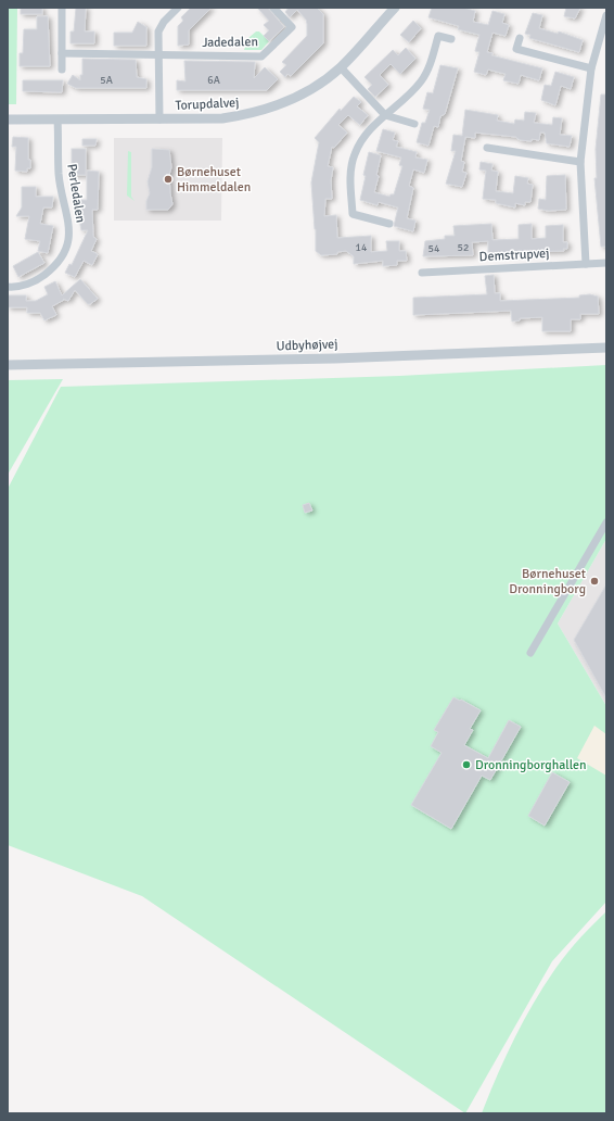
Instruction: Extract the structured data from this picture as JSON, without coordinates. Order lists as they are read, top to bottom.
{
  "streets": {
    "street": [
      "Jadedalen",
      "Torupdalvej",
      "Perledalen",
      "Demstrupvej",
      "Udbyhøjvej"
    ]
  },
  "crossings": [
    ["Torupdalvej", "Perledalen"]
  ],
  "places": ["Børnehuset Himmeldalen", "Børnehuset Dronningborg", "Dronningborghallen"],
  "house_numbers": [
    "5A",
    "6A",
    "14",
    "52",
    "54"
  ]
}
